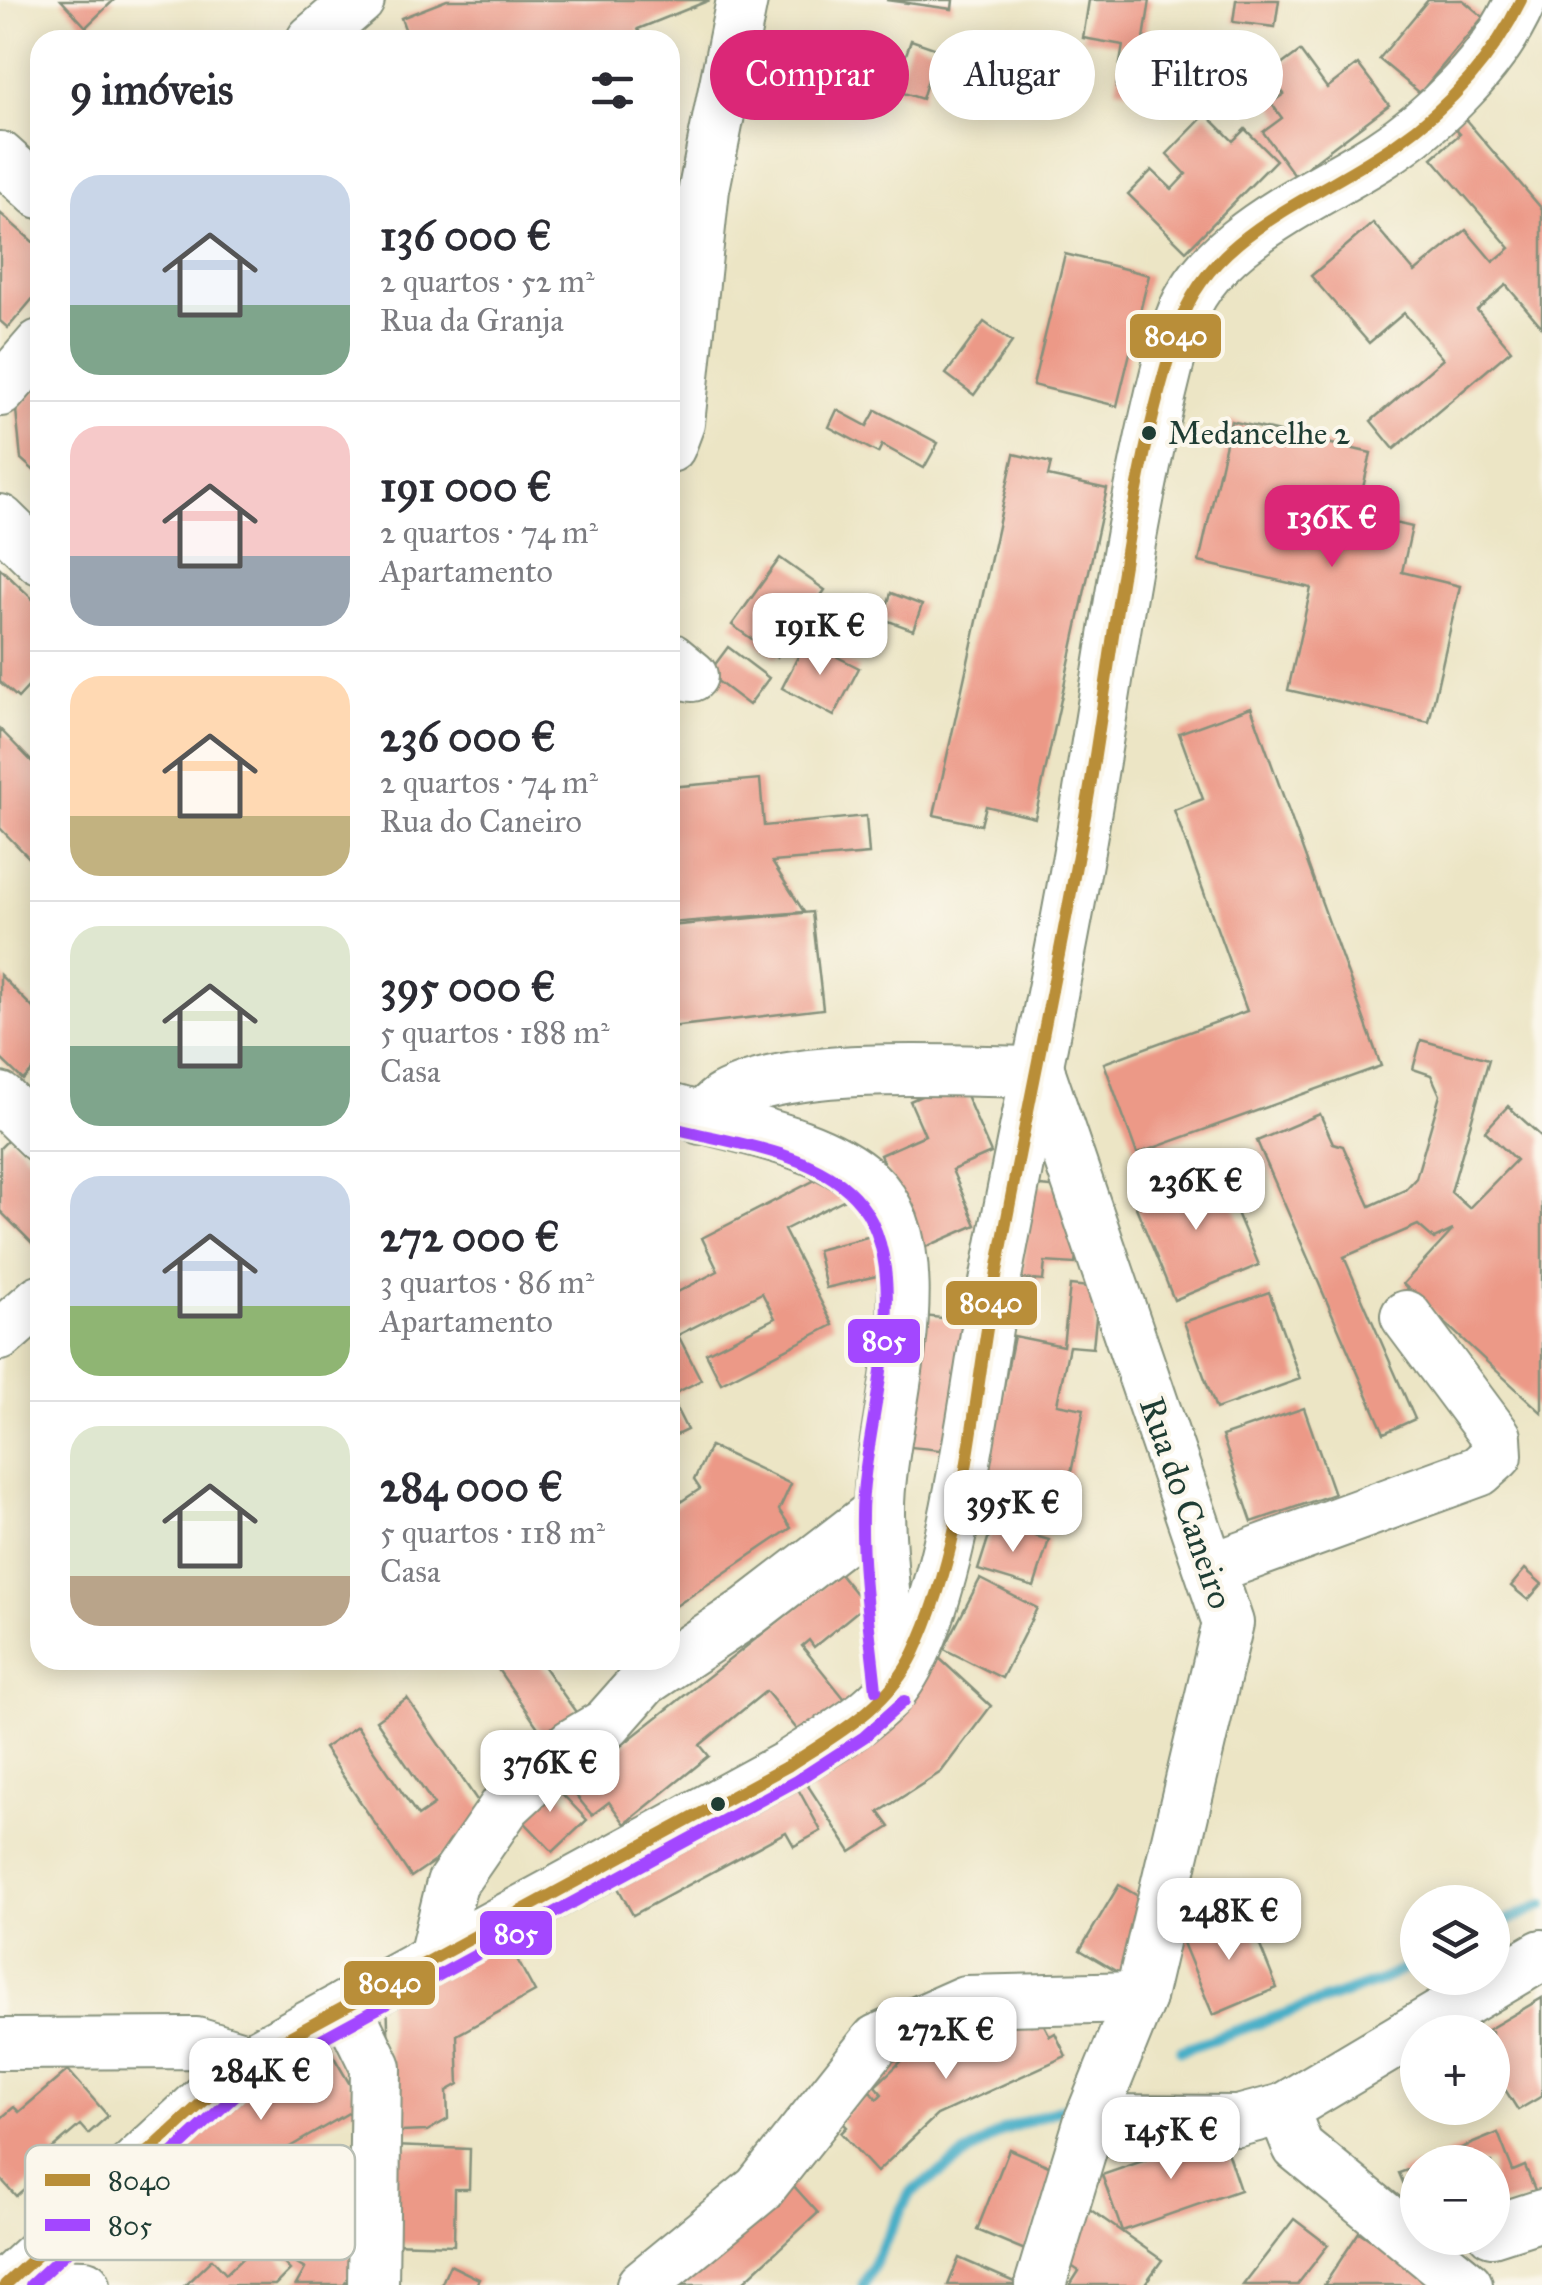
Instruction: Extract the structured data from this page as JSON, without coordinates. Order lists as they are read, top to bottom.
{
  "streets": {
    "street": ["Rua do Caneiro"]
  },
  "places": ["Medancelhe 2"],
  "lines": ["transit line 8040", "transit line 805"],
  "legend": ["8040", "805"],
  "page": {
    "chip": ["Comprar", "Alugar", "Filtros"],
    "heading": "9 imóveis",
    "list": [
      {
        "name": "136 000 €",
        "note": "2 quartos · 52 m² · Rua da Granja"
      },
      {
        "name": "191 000 €",
        "note": "2 quartos · 74 m² · Apartamento"
      },
      {
        "name": "236 000 €",
        "note": "2 quartos · 74 m² · Rua do Caneiro"
      },
      {
        "name": "395 000 €",
        "note": "5 quartos · 188 m² · Casa"
      },
      {
        "name": "272 000 €",
        "note": "3 quartos · 86 m² · Apartamento"
      },
      {
        "name": "284 000 €",
        "note": "5 quartos · 118 m² · Casa"
      }
    ],
    "price": [
      "136K €",
      "191K €",
      "236K €",
      "395K €",
      "376K €",
      "248K €",
      "272K €",
      "284K €",
      "145K €"
    ],
    "map_buttons": ["+", "−"]
  }
}
